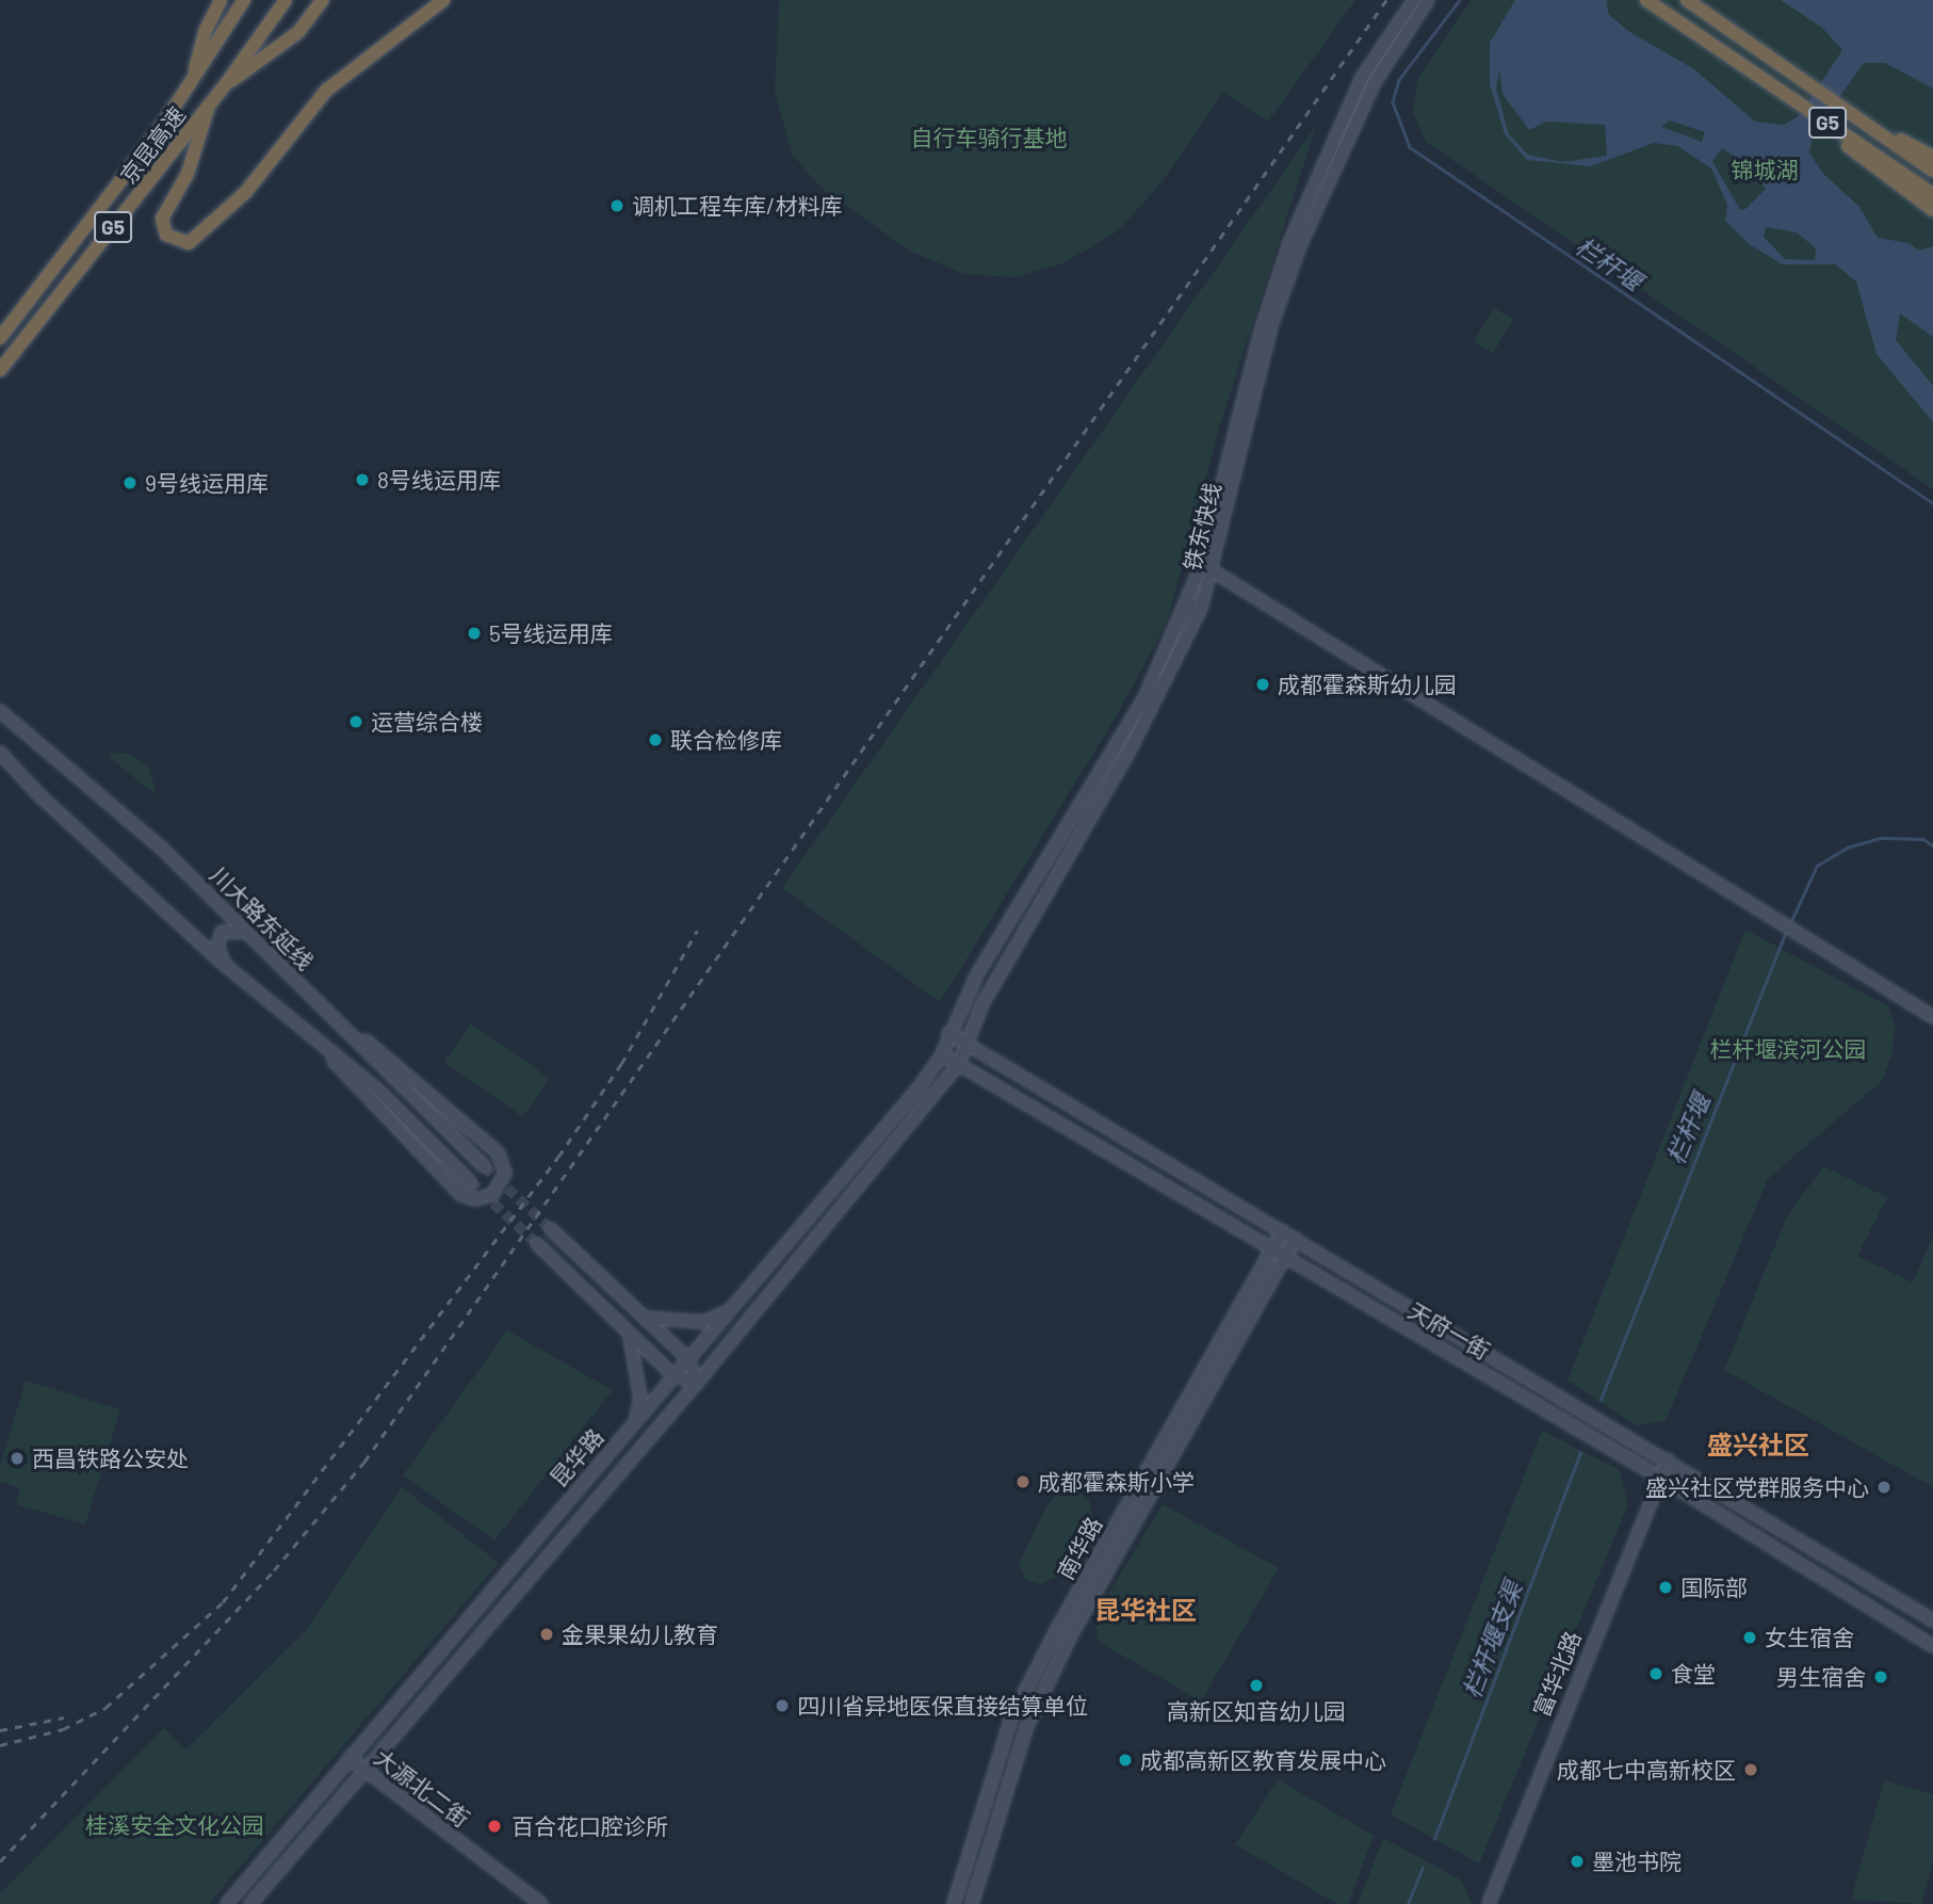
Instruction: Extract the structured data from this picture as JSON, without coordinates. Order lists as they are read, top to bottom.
{
  "streets": {
    "highway": ["G5", "京昆高速"],
    "main road": [
      "铁东快线",
      "川大路东延线",
      "天府一街",
      "昆华路",
      "南华路",
      "富华北路",
      "大源北二街"
    ]
  },
  "crossings": [
    ["G5", "京昆高速"],
    ["铁东快线", "天府一街"],
    ["铁东快线", "昆华路"],
    ["天府一街", "昆华路"],
    ["天府一街", "南华路"],
    ["天府一街", "富华北路"],
    ["昆华路", "大源北二街"]
  ],
  "districts": ["盛兴社区", "昆华社区"],
  "water": ["栏杆堰", "栏杆堰支渠"],
  "parks": [
    "自行车骑行基地",
    "锦城湖",
    "栏杆堰滨河公园",
    "桂溪安全文化公园"
  ],
  "places": [
    "调机工程车库/材料库",
    "8号线运用库",
    "9号线运用库",
    "5号线运用库",
    "成都霍森斯幼儿园",
    "运营综合楼",
    "联合检修库",
    "西昌铁路公安处",
    "成都霍森斯小学",
    "盛兴社区党群服务中心",
    "国际部",
    "金果果幼儿教育",
    "女生宿舍",
    "食堂",
    "男生宿舍",
    "高新区知音幼儿园",
    "四川省异地医保直接结算单位",
    "成都高新区教育发展中心",
    "成都七中高新校区",
    "百合花口腔诊所",
    "墨池书院"
  ]
}
